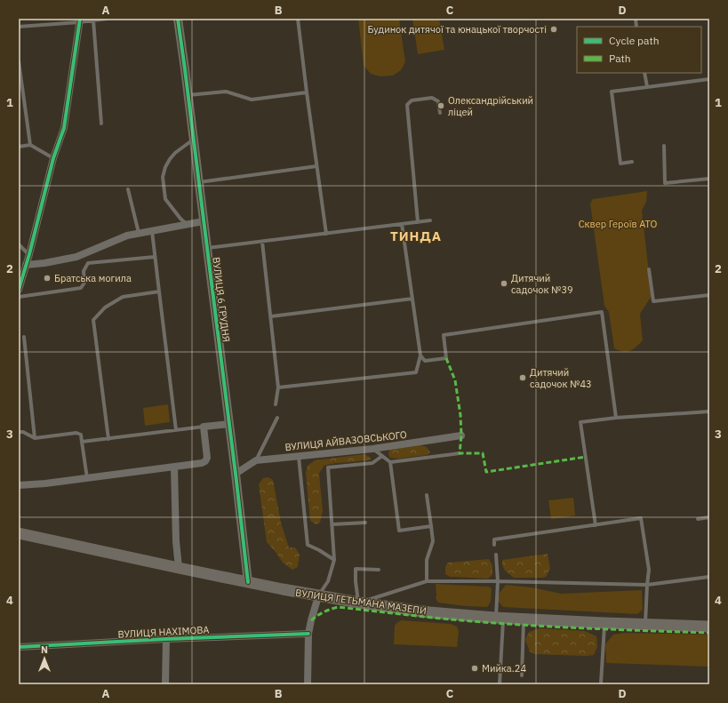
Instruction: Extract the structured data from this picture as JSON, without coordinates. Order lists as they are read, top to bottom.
{
  "streets": {
    "highway": ["ВУЛИЦЯ ГЕТЬМАНА МАЗЕПИ"],
    "street": ["ВУЛИЦЯ 6 ГРУДНЯ", "ВУЛИЦЯ АЙВАЗОВСЬКОГО", "ВУЛИЦЯ НАХІМОВА"]
  },
  "crossings": [
    ["ВУЛИЦЯ 6 ГРУДНЯ", "ВУЛИЦЯ АЙВАЗОВСЬКОГО"],
    ["ВУЛИЦЯ 6 ГРУДНЯ", "ВУЛИЦЯ ГЕТЬМАНА МАЗЕПИ"]
  ],
  "districts": ["ТИНДА"],
  "parks": ["Сквер Героїв АТО"],
  "places": [
    "Будинок дитячої та юнацької творчості",
    "Олександрійський ліцей",
    "Братська могила",
    "Дитячий садочок №39",
    "Дитячий садочок №43",
    "Мийка.24"
  ],
  "legend": ["Cycle path", "Path"],
  "north": "top",
  "grid": {
    "columns": [
      "A",
      "B",
      "C",
      "D"
    ],
    "rows": [
      "1",
      "2",
      "3",
      "4"
    ]
  }
}
